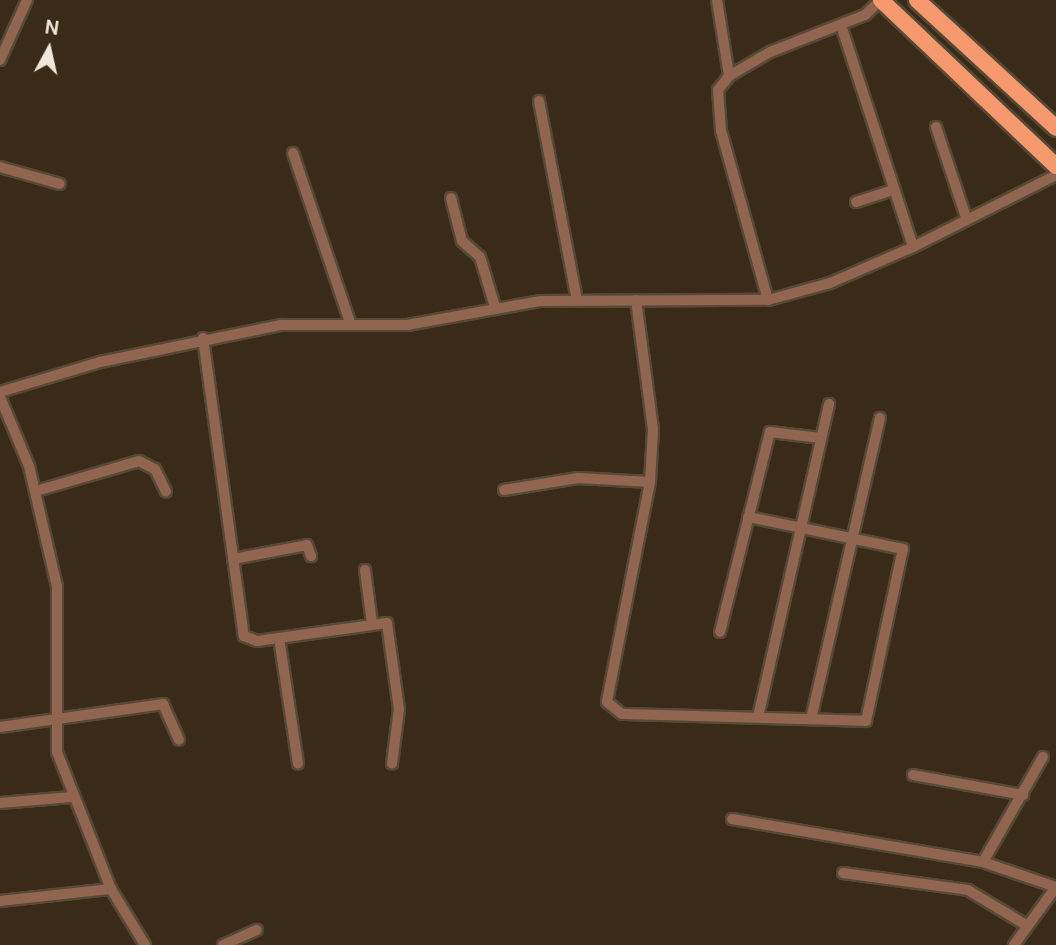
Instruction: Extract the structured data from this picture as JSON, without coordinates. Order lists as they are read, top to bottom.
{
  "north": "top"
}
